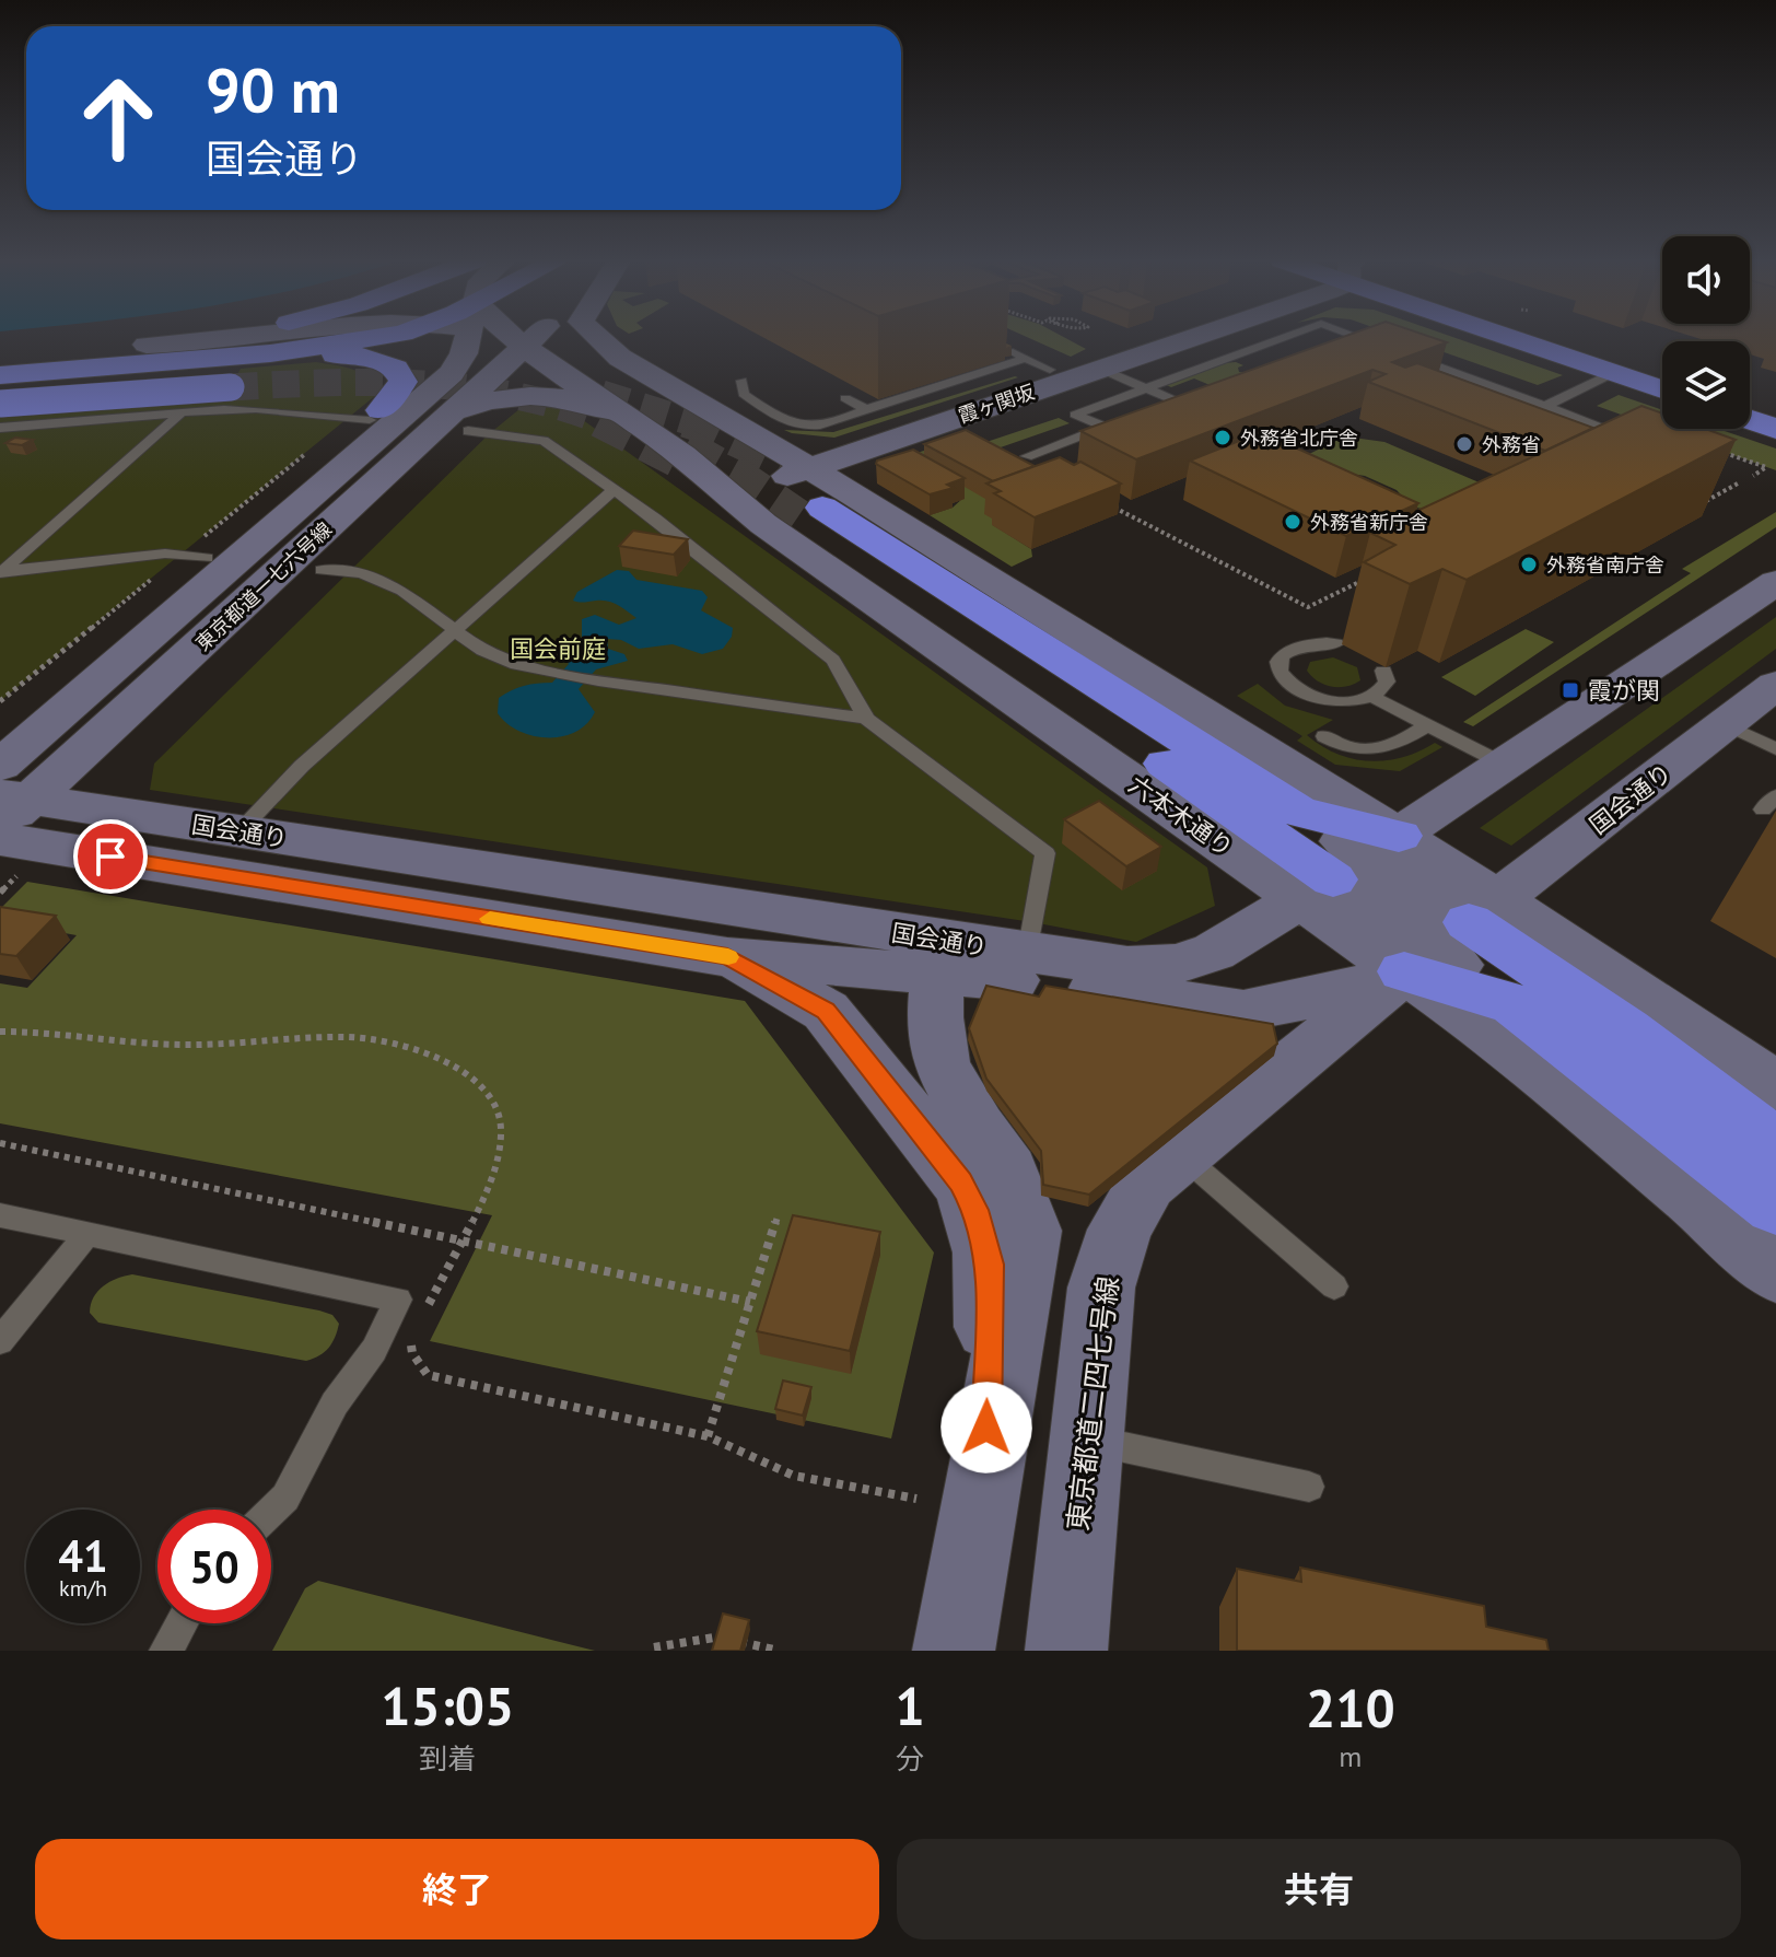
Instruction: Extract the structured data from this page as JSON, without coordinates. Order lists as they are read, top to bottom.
{
  "streets": {
    "main road": [
      "霞ヶ関坂",
      "東京都道一七六号線",
      "国会通り",
      "六本木通り",
      "東京都道二四七号線"
    ]
  },
  "crossings": [
    ["霞ヶ関坂", "六本木通り"],
    ["東京都道一七六号線", "国会通り"],
    ["東京都道一七六号線", "六本木通り"],
    ["国会通り", "六本木通り"],
    ["国会通り", "東京都道二四七号線"],
    ["六本木通り", "東京都道二四七号線"]
  ],
  "parks": ["国会前庭"],
  "places": {
    "other": [
      "外務省北庁舎",
      "外務省",
      "外務省新庁舎",
      "外務省南庁舎"
    ],
    "transit": ["霞が関"]
  },
  "page": {
    "turn": ["90 m", "国会通り"],
    "speed": "41 km/h",
    "limit": "50",
    "eta": [
      "15:05",
      "到着",
      "1",
      "分",
      "210",
      "m"
    ],
    "buttons": ["終了", "共有"]
  }
}
